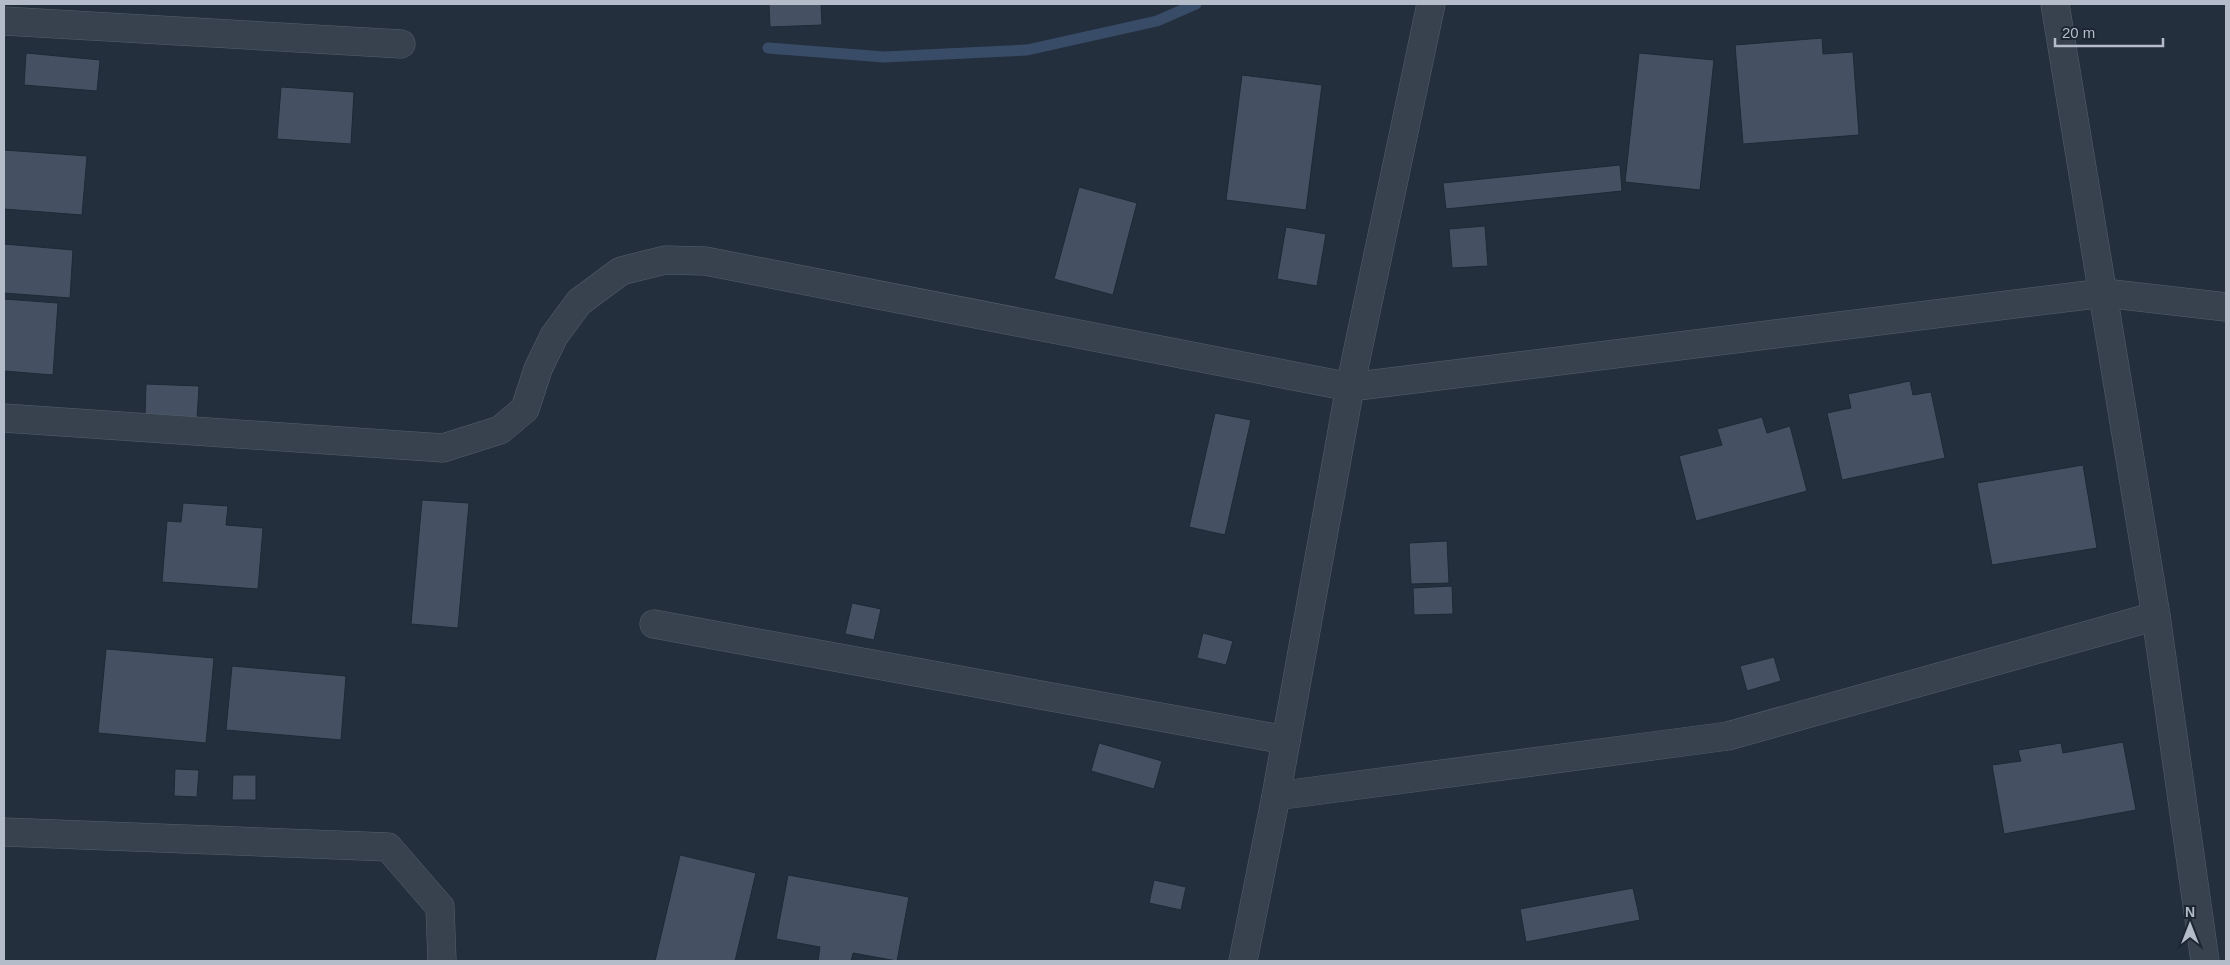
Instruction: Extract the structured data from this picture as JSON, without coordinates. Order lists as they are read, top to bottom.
{
  "scale_bar": "20 m",
  "north": "top"
}
